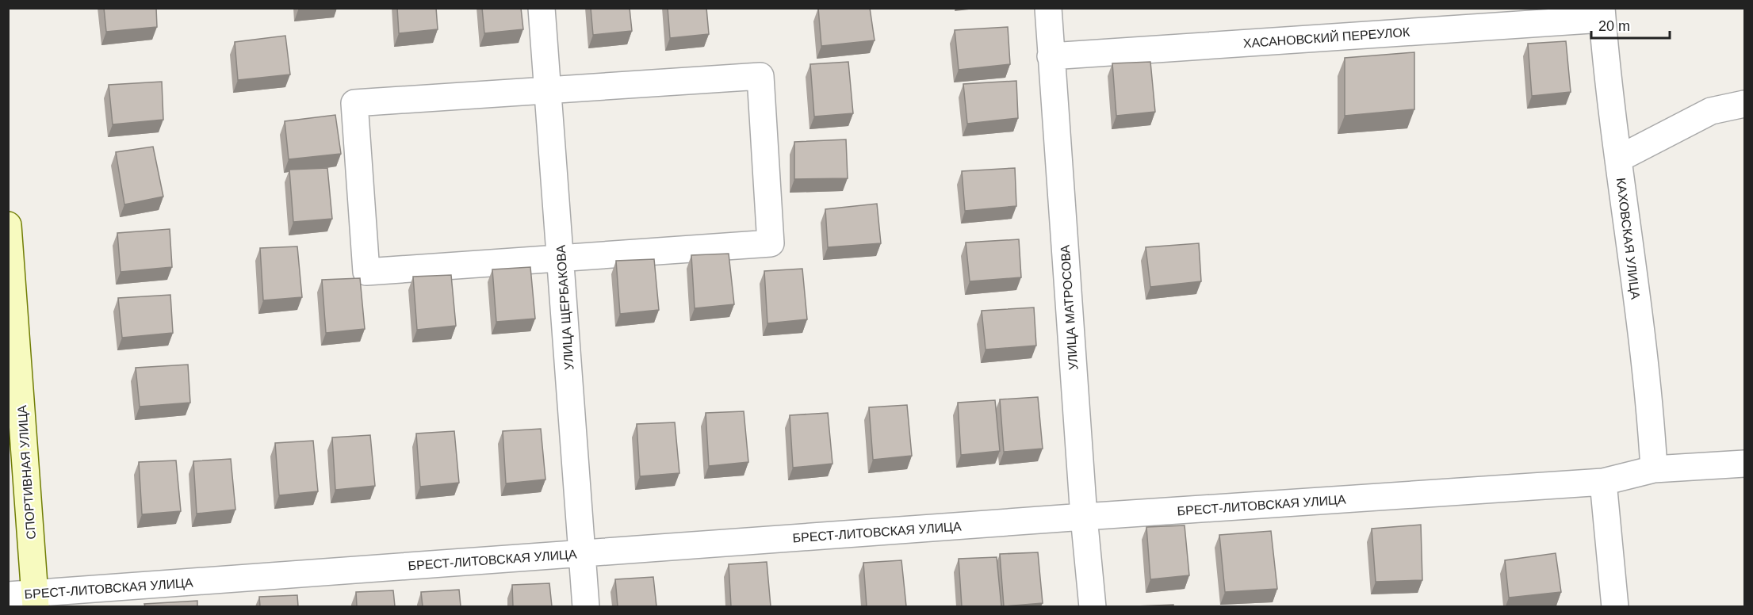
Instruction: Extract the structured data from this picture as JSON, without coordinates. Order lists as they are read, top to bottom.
{
  "streets": {
    "street": [
      "ХАСАНОВСКИЙ ПЕРЕУЛОК",
      "КАХОВСКАЯ УЛИЦА",
      "УЛИЦА ЩЕРБАКОВА",
      "УЛИЦА МАТРОСОВА",
      "СПОРТИВНАЯ УЛИЦА",
      "БРЕСТ-ЛИТОВСКАЯ УЛИЦА"
    ]
  },
  "crossings": [
    ["ХАСАНОВСКИЙ ПЕРЕУЛОК", "КАХОВСКАЯ УЛИЦА"],
    ["ХАСАНОВСКИЙ ПЕРЕУЛОК", "УЛИЦА МАТРОСОВА"],
    ["КАХОВСКАЯ УЛИЦА", "БРЕСТ-ЛИТОВСКАЯ УЛИЦА"],
    ["УЛИЦА ЩЕРБАКОВА", "БРЕСТ-ЛИТОВСКАЯ УЛИЦА"],
    ["УЛИЦА МАТРОСОВА", "БРЕСТ-ЛИТОВСКАЯ УЛИЦА"],
    ["СПОРТИВНАЯ УЛИЦА", "БРЕСТ-ЛИТОВСКАЯ УЛИЦА"]
  ],
  "scale_bar": "20 m"
}
